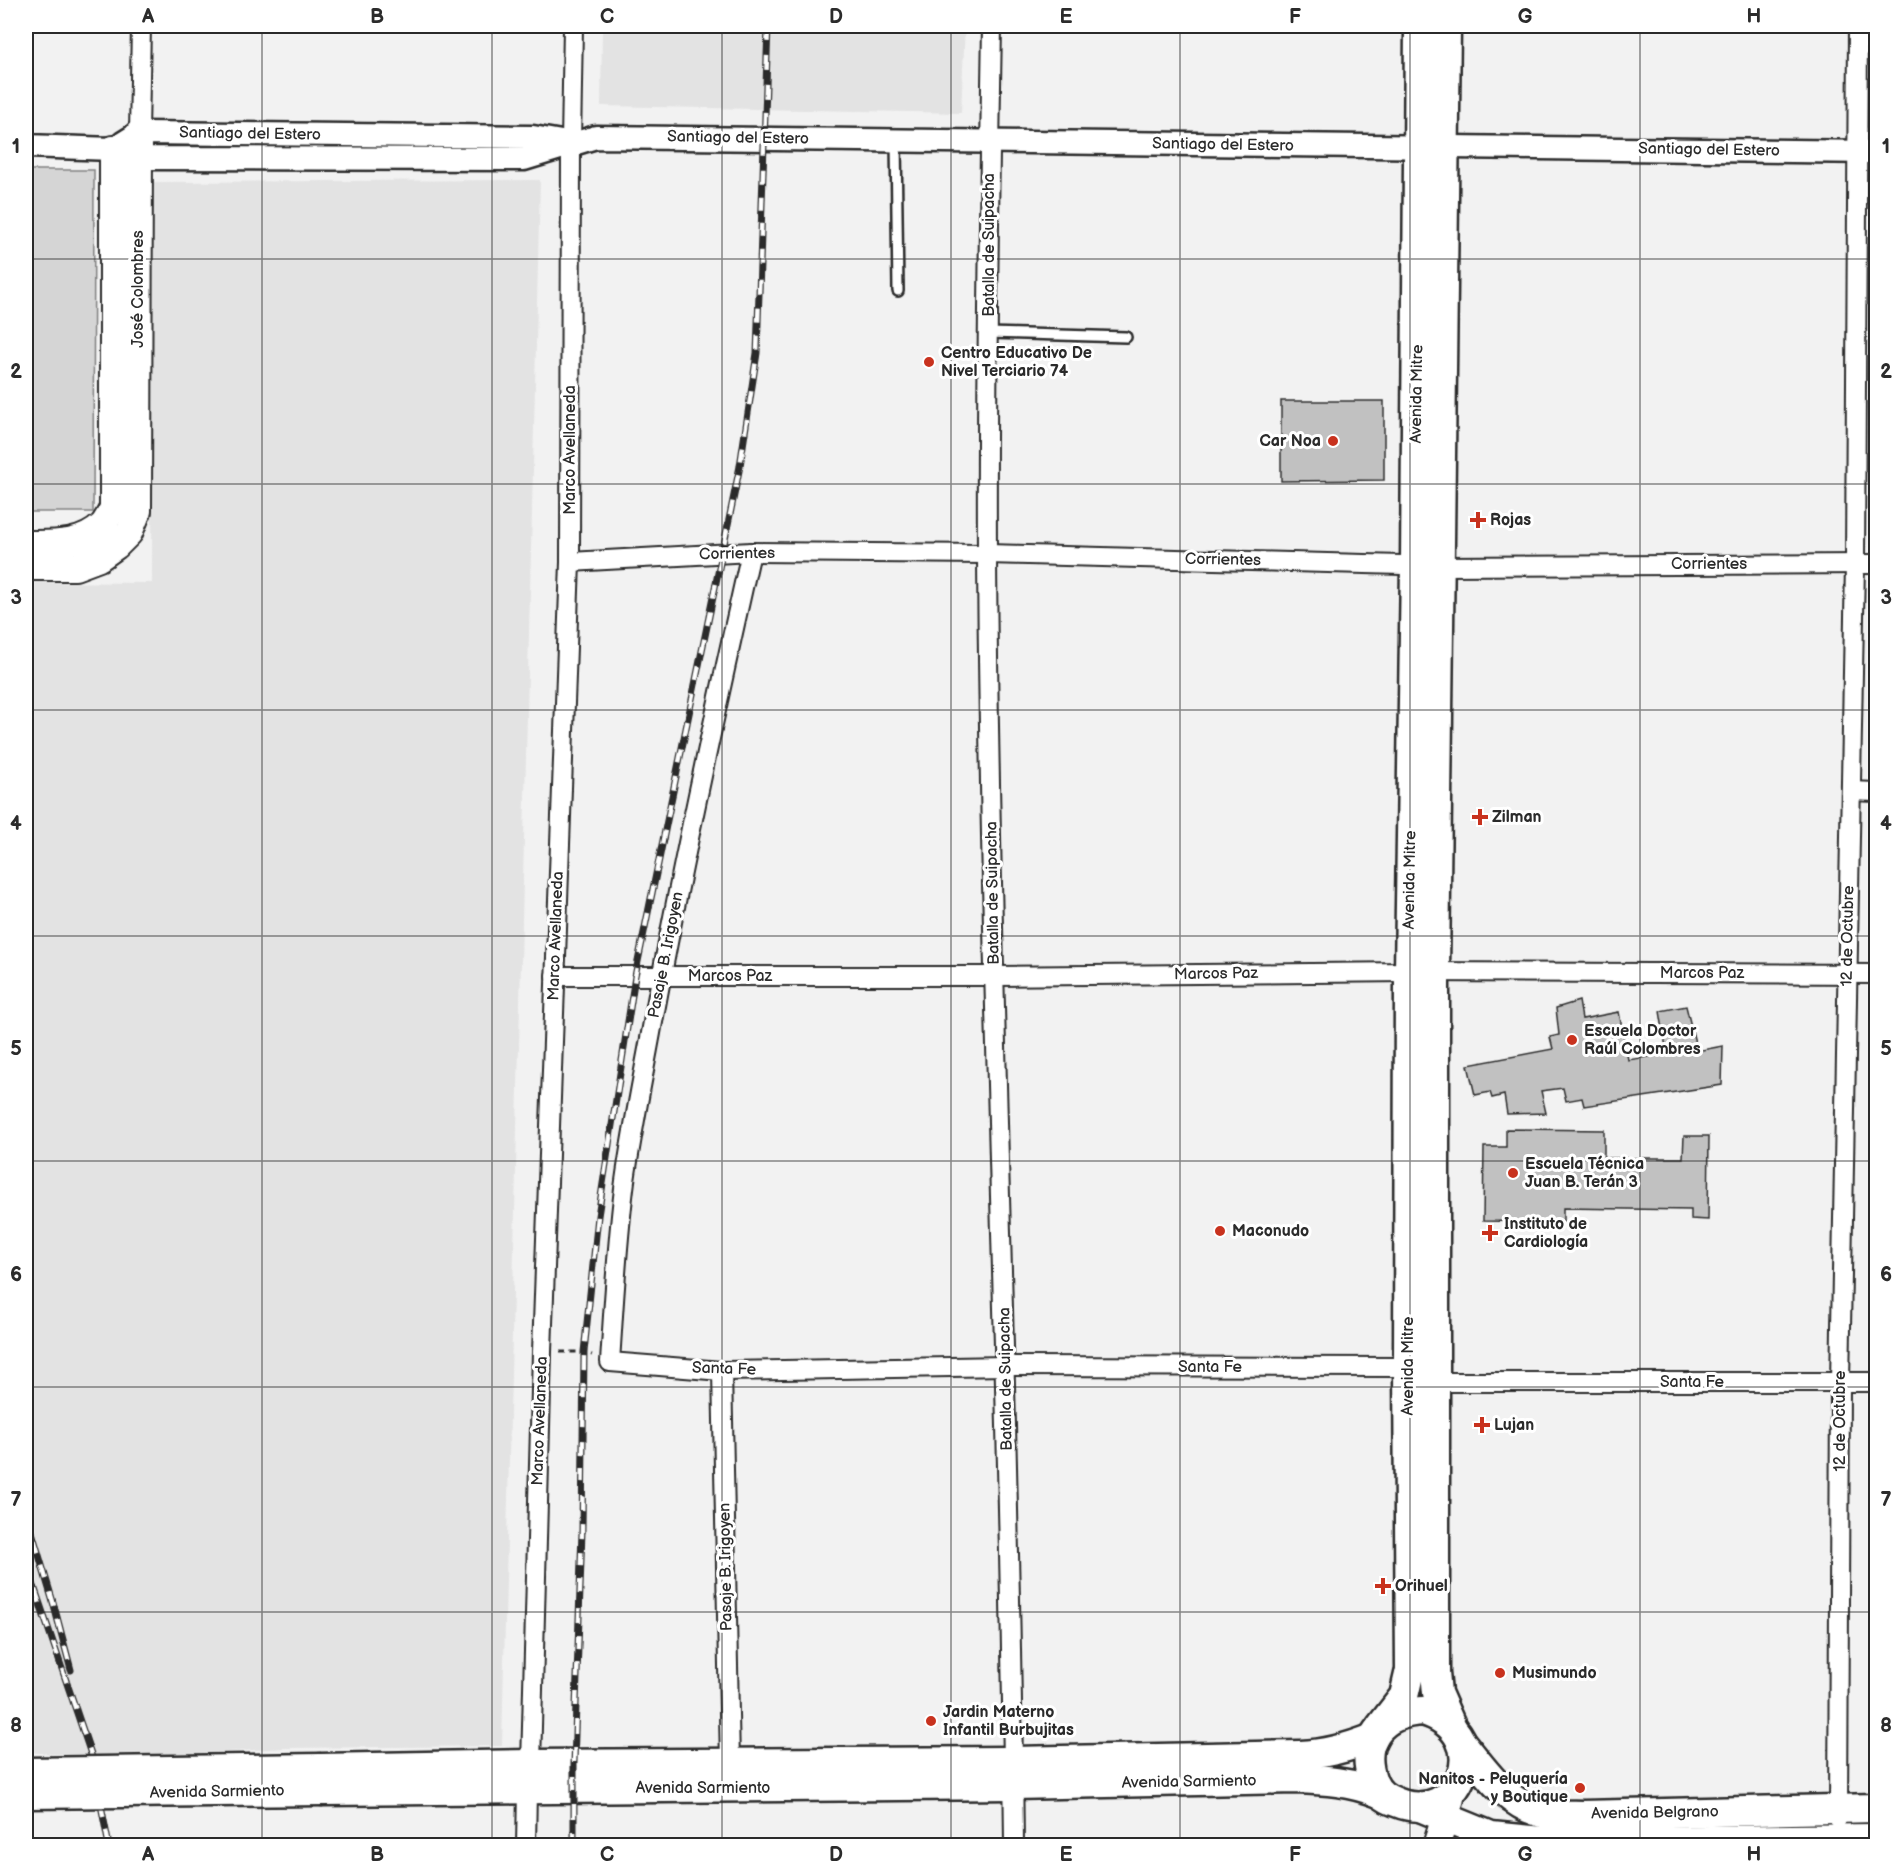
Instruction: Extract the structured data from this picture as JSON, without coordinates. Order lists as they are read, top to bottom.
{
  "streets": {
    "main road": [
      "José Colombres",
      "Avenida Mitre",
      "Avenida Sarmiento",
      "Avenida Belgrano"
    ],
    "street": [
      "Santiago del Estero",
      "Batalla de Suipacha",
      "Marco Avellaneda",
      "Corrientes",
      "12 de Octubre",
      "Pasaje B. Irigoyen",
      "Marcos Paz",
      "Santa Fe"
    ]
  },
  "crossings": [
    ["Santiago del Estero", "Batalla de Suipacha"],
    ["Santiago del Estero", "José Colombres"],
    ["Santiago del Estero", "Avenida Mitre"],
    ["Santiago del Estero", "Marco Avellaneda"],
    ["Santiago del Estero", "12 de Octubre"],
    ["Batalla de Suipacha", "Corrientes"],
    ["Batalla de Suipacha", "Marcos Paz"],
    ["Batalla de Suipacha", "Santa Fe"],
    ["Batalla de Suipacha", "Avenida Sarmiento"],
    ["Avenida Mitre", "Corrientes"],
    ["Avenida Mitre", "Marcos Paz"],
    ["Avenida Mitre", "Santa Fe"],
    ["Avenida Mitre", "Avenida Sarmiento"],
    ["Avenida Mitre", "Avenida Belgrano"],
    ["Marco Avellaneda", "Corrientes"],
    ["Marco Avellaneda", "Marcos Paz"],
    ["Marco Avellaneda", "Avenida Sarmiento"],
    ["Corrientes", "12 de Octubre"],
    ["Corrientes", "Pasaje B. Irigoyen"],
    ["12 de Octubre", "Marcos Paz"],
    ["12 de Octubre", "Santa Fe"],
    ["12 de Octubre", "Avenida Belgrano"],
    ["Pasaje B. Irigoyen", "Marcos Paz"],
    ["Pasaje B. Irigoyen", "Santa Fe"],
    ["Pasaje B. Irigoyen", "Avenida Sarmiento"],
    ["Avenida Sarmiento", "Avenida Belgrano"]
  ],
  "places": {
    "other": [
      "Centro Educativo De Nivel Terciario 74",
      "Car Noa",
      "Escuela Doctor Raúl Colombres",
      "Escuela Técnica Juan B. Terán 3",
      "Maconudo",
      "Musimundo",
      "Jardin Materno Infantil Burbujitas",
      "Nanitos - Peluquería y Boutique"
    ],
    "health": [
      "Rojas",
      "Zilman",
      "Instituto de Cardiología",
      "Lujan",
      "Orihuel"
    ]
  },
  "grid": {
    "columns": [
      "A",
      "B",
      "C",
      "D",
      "E",
      "F",
      "G",
      "H"
    ],
    "rows": [
      "1",
      "2",
      "3",
      "4",
      "5",
      "6",
      "7",
      "8"
    ]
  }
}
